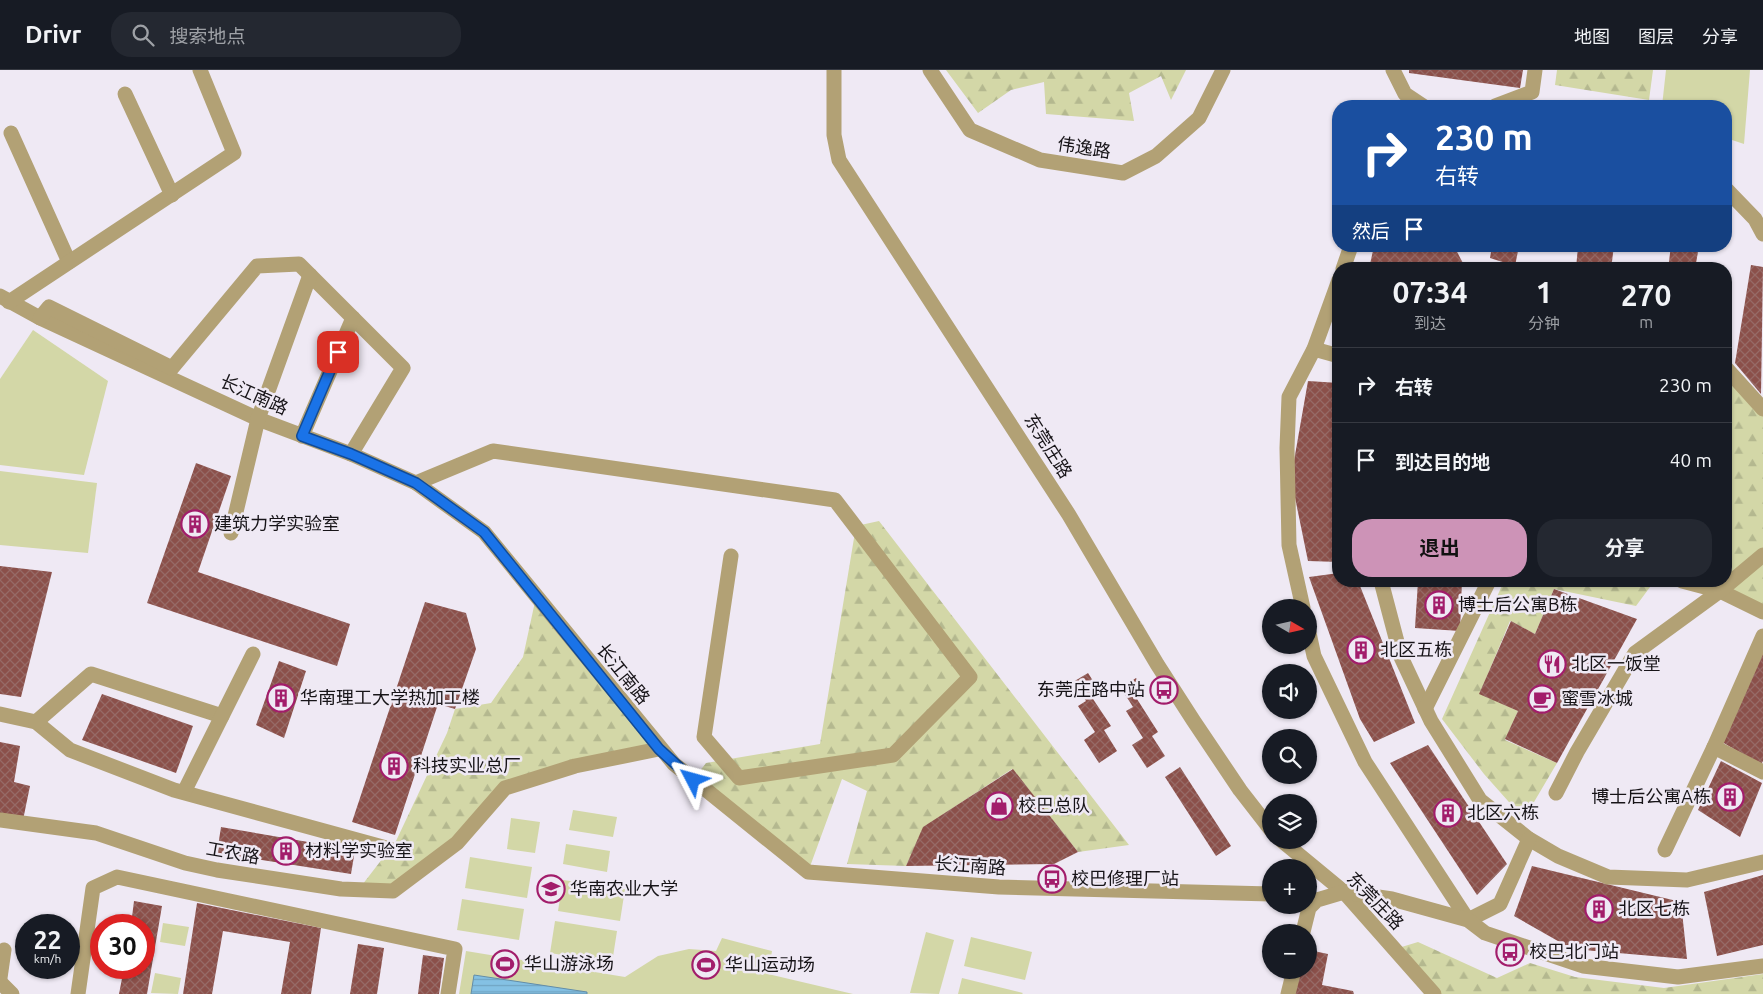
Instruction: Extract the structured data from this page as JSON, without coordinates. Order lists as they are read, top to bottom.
{
  "streets": {
    "street": [
      "伟逸路",
      "长江南路",
      "东莞庄路",
      "工农路"
    ]
  },
  "crossings": [
    ["长江南路", "工农路"]
  ],
  "places": {
    "building": [
      "建筑力学实验室",
      "博士后公寓B栋",
      "北区五栋",
      "华南理工大学热加工楼",
      "科技实业总厂",
      "博士后公寓A栋",
      "北区六栋",
      "材料学实验室",
      "北区七栋"
    ],
    "restaurant": ["北区一饭堂"],
    "bus stop": ["东莞庄路中站", "校巴修理厂站", "校巴北门站"],
    "cafe": ["蜜雪冰城"],
    "shop": ["校巴总队"],
    "school or university": ["华南农业大学"],
    "sports": ["华山游泳场", "华山运动场"]
  },
  "north": "right",
  "page": {
    "header": "Drivr",
    "search": "搜索地点",
    "nav": ["地图", "图层", "分享"],
    "turn": ["230 m", "右转"],
    "then": "然后",
    "eta": [
      "07:34",
      "到达",
      "1",
      "分钟",
      "270",
      "m"
    ],
    "list": [
      {
        "name": "右转",
        "value": "230 m"
      },
      {
        "name": "到达目的地",
        "value": "40 m"
      }
    ],
    "buttons": ["退出", "分享"],
    "map_buttons": ["+", "−"],
    "speed": "22 km/h",
    "limit": "30"
  }
}
